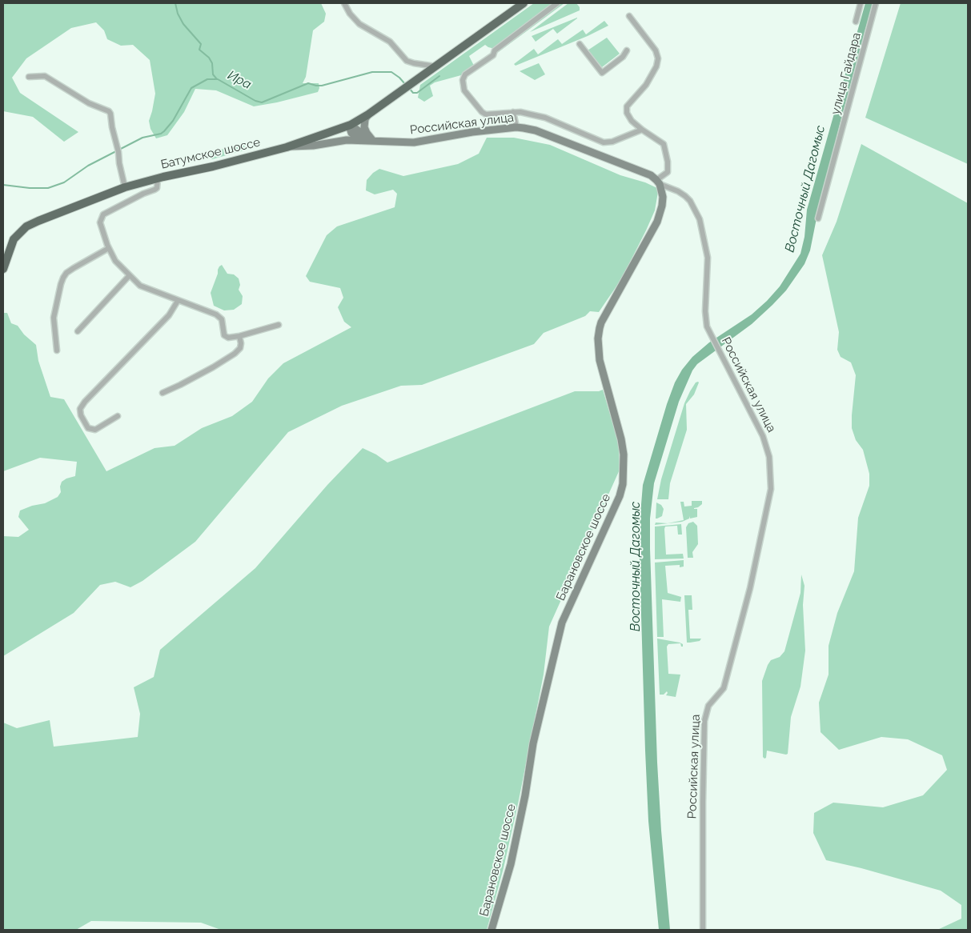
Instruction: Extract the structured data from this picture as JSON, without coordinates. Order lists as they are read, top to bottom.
{
  "streets": {
    "highway": ["Батумское шоссе"],
    "main road": ["Российская улица", "Барановское шоссе"],
    "street": ["улица Гайдара"]
  },
  "crossings": [
    ["Российская улица", "Батумское шоссе"],
    ["Российская улица", "Барановское шоссе"]
  ],
  "water": ["Ира", "Восточный Дагомыс"]
}
